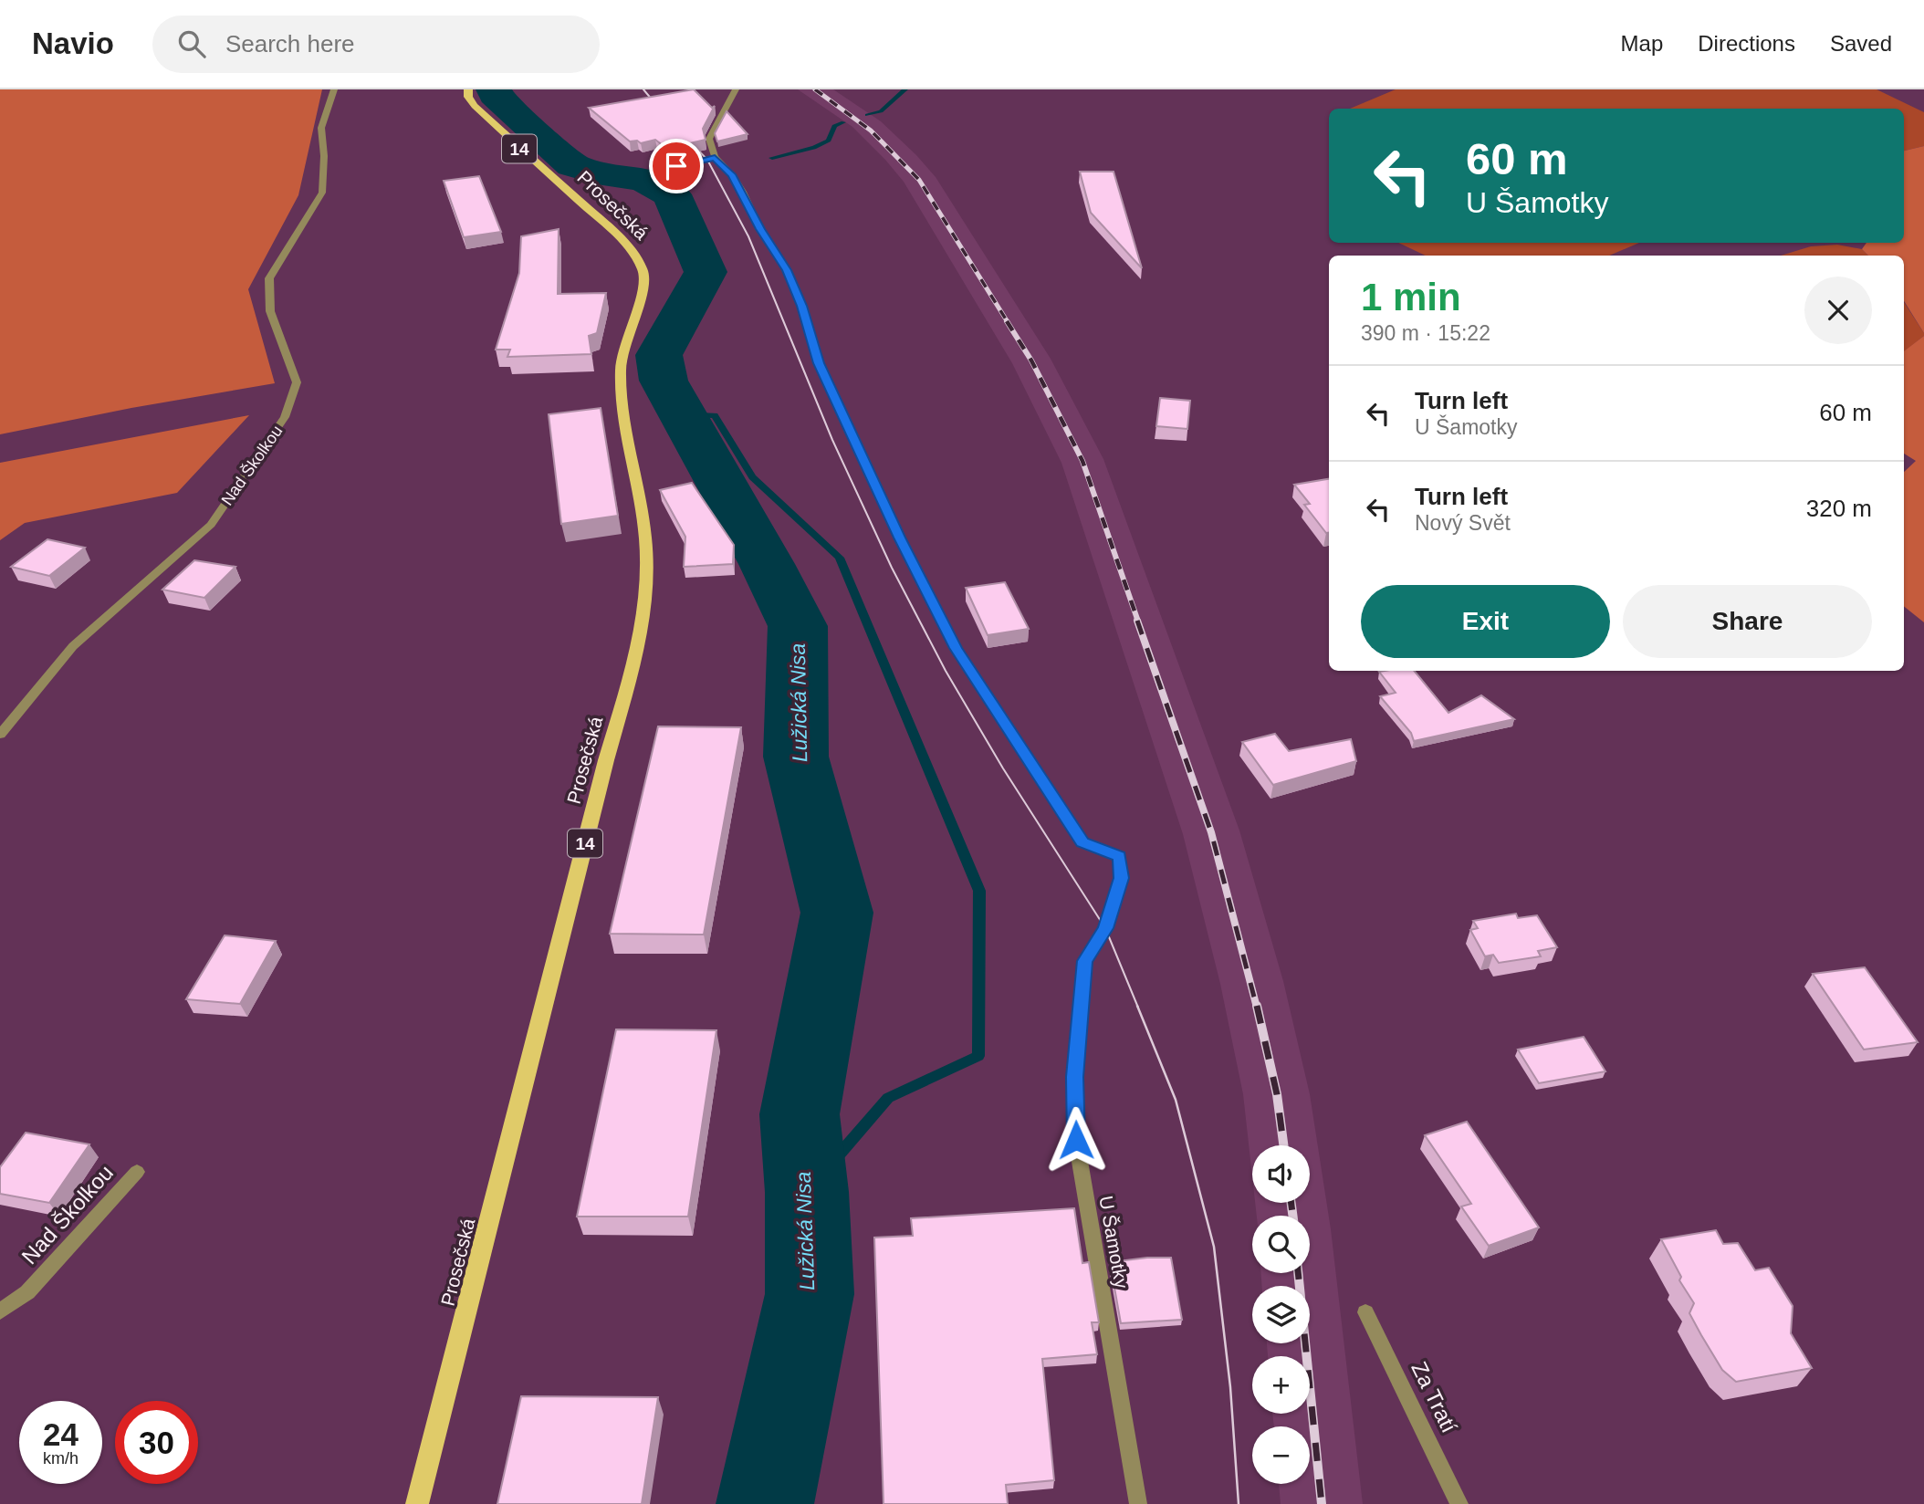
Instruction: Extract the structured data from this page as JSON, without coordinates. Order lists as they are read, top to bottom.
{
  "streets": {
    "main road": ["14", "Prosečská"],
    "street": ["Nad Školkou", "U Šamotky", "Za Tratí"]
  },
  "water": ["Lužická Nisa"],
  "page": {
    "header": "Navio",
    "search": "Search here",
    "nav": ["Map", "Directions", "Saved"],
    "turn": ["60 m", "U Šamotky"],
    "heading": ["1 min", "390 m · 15:22"],
    "list": [
      {
        "name": "Turn left",
        "note": "U Šamotky",
        "value": "60 m"
      },
      {
        "name": "Turn left",
        "note": "Nový Svět",
        "value": "320 m"
      }
    ],
    "buttons": ["Exit", "Share"],
    "map_buttons": ["+", "−"],
    "speed": "24 km/h",
    "limit": "30"
  }
}
